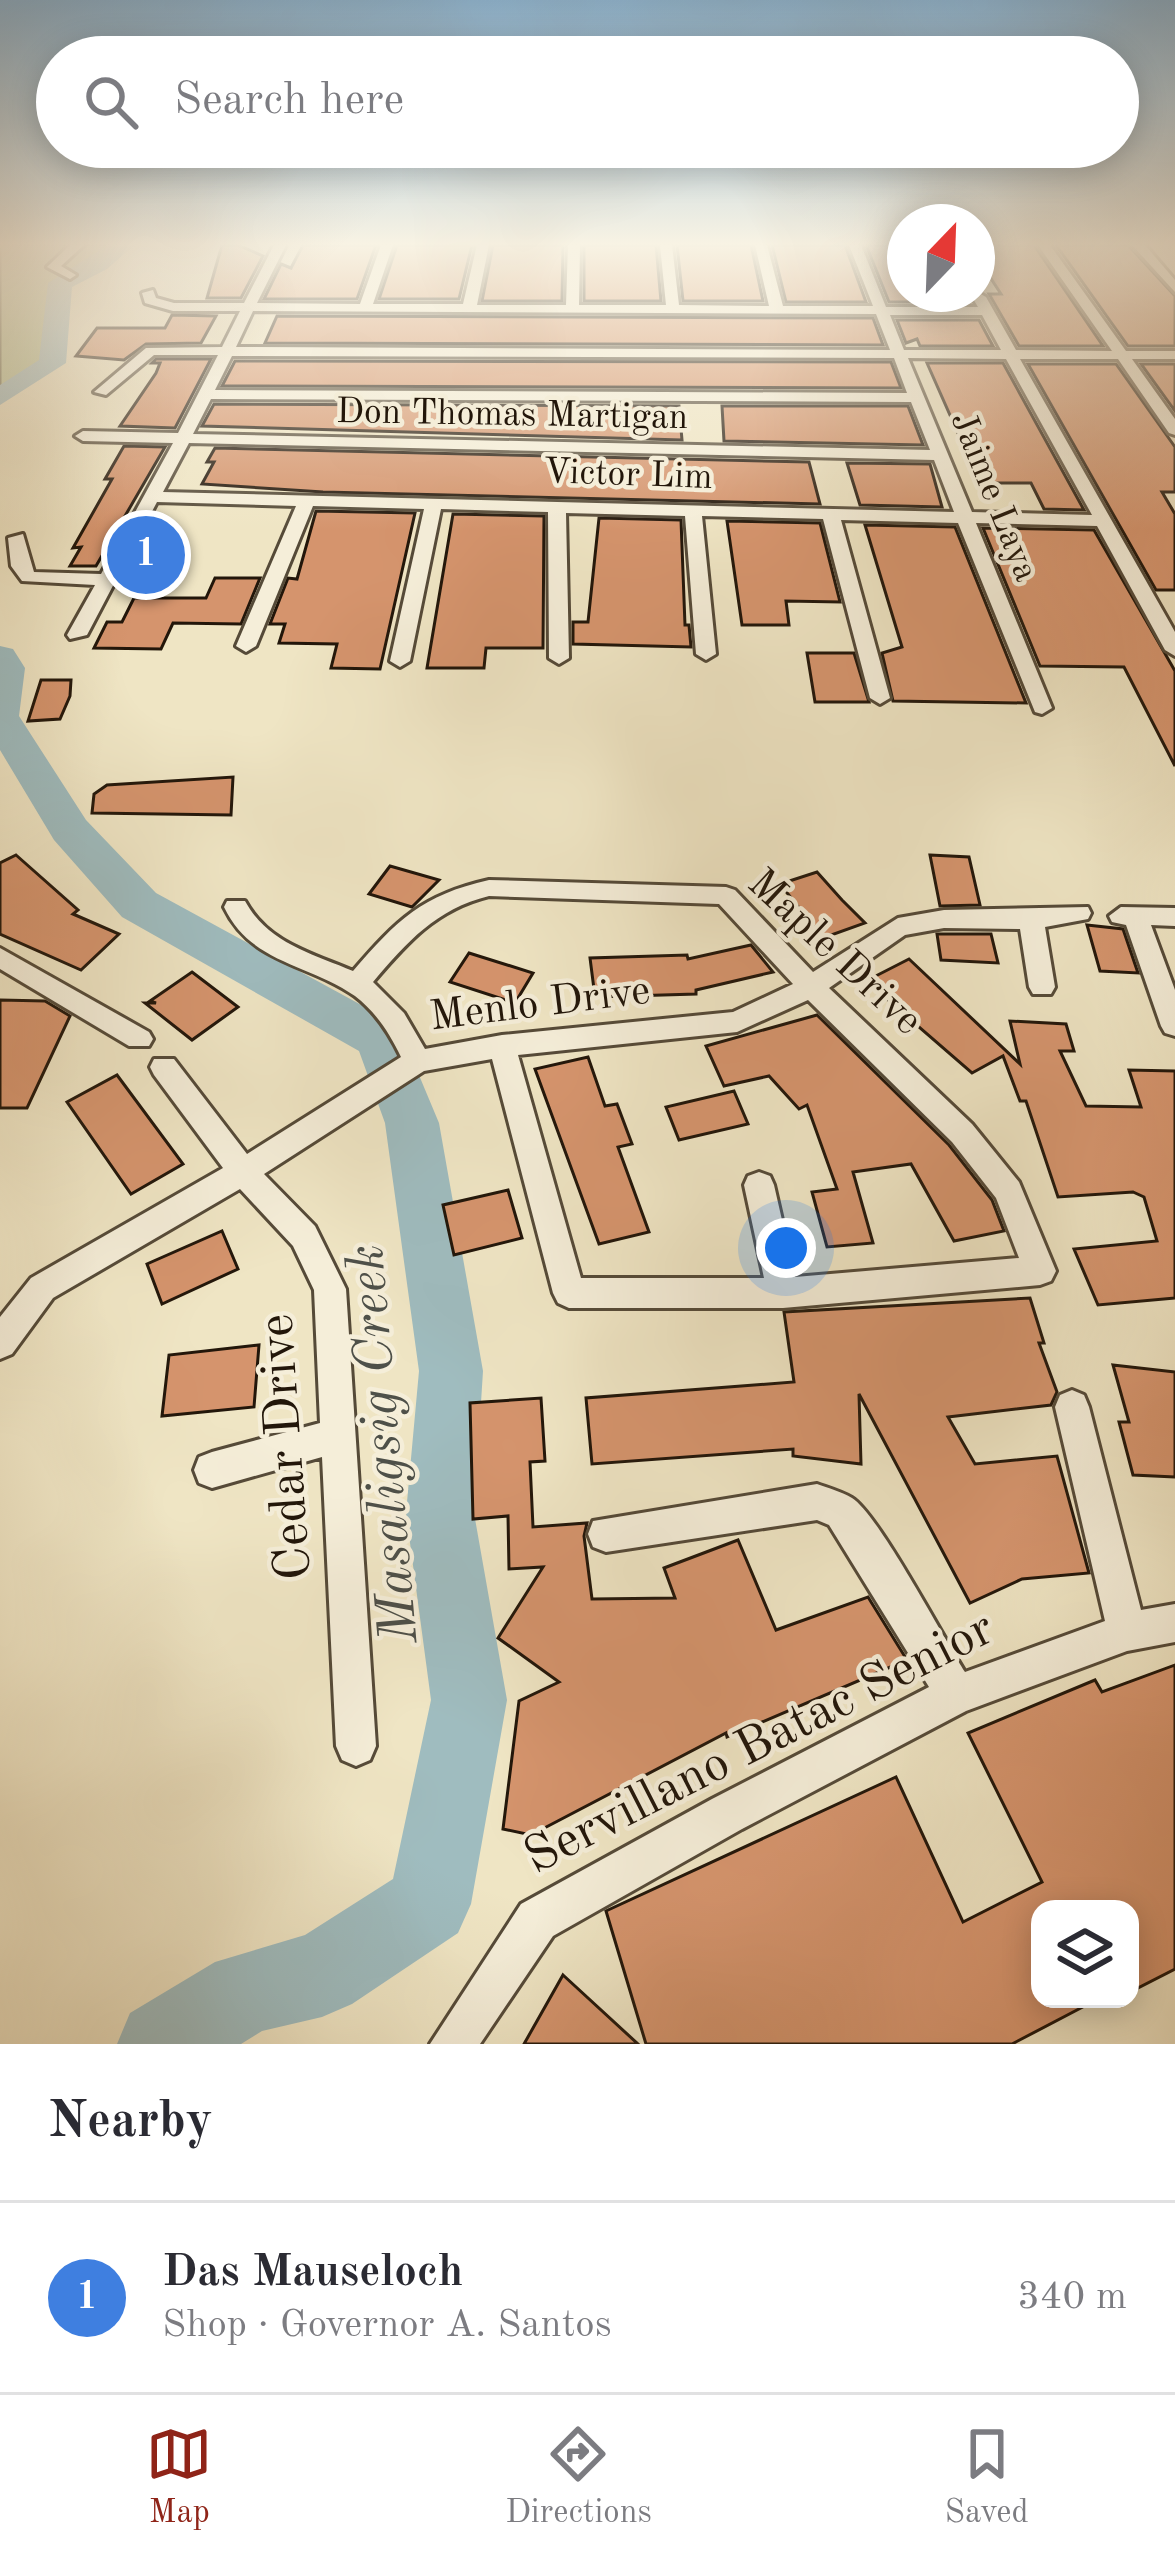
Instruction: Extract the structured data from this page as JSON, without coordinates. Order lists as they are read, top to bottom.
{
  "streets": {
    "street": [
      "Don Thomas Martigan",
      "Victor Lim",
      "Jaime Laya",
      "Maple Drive",
      "Menlo Drive",
      "Cedar Drive",
      "Servillano Batac Senior"
    ]
  },
  "crossings": [
    ["Don Thomas Martigan", "Jaime Laya"],
    ["Victor Lim", "Jaime Laya"],
    ["Maple Drive", "Menlo Drive"],
    ["Menlo Drive", "Cedar Drive"]
  ],
  "water": ["Masaligsig Creek"],
  "north": "top right",
  "page": {
    "search": "Search here",
    "pins": "1",
    "heading": "Nearby",
    "list": [
      {
        "mark": "1",
        "name": "Das Mauseloch",
        "note": "Shop · Governor A. Santos",
        "value": "340 m"
      }
    ],
    "nav": ["Map", "Directions", "Saved"]
  }
}
